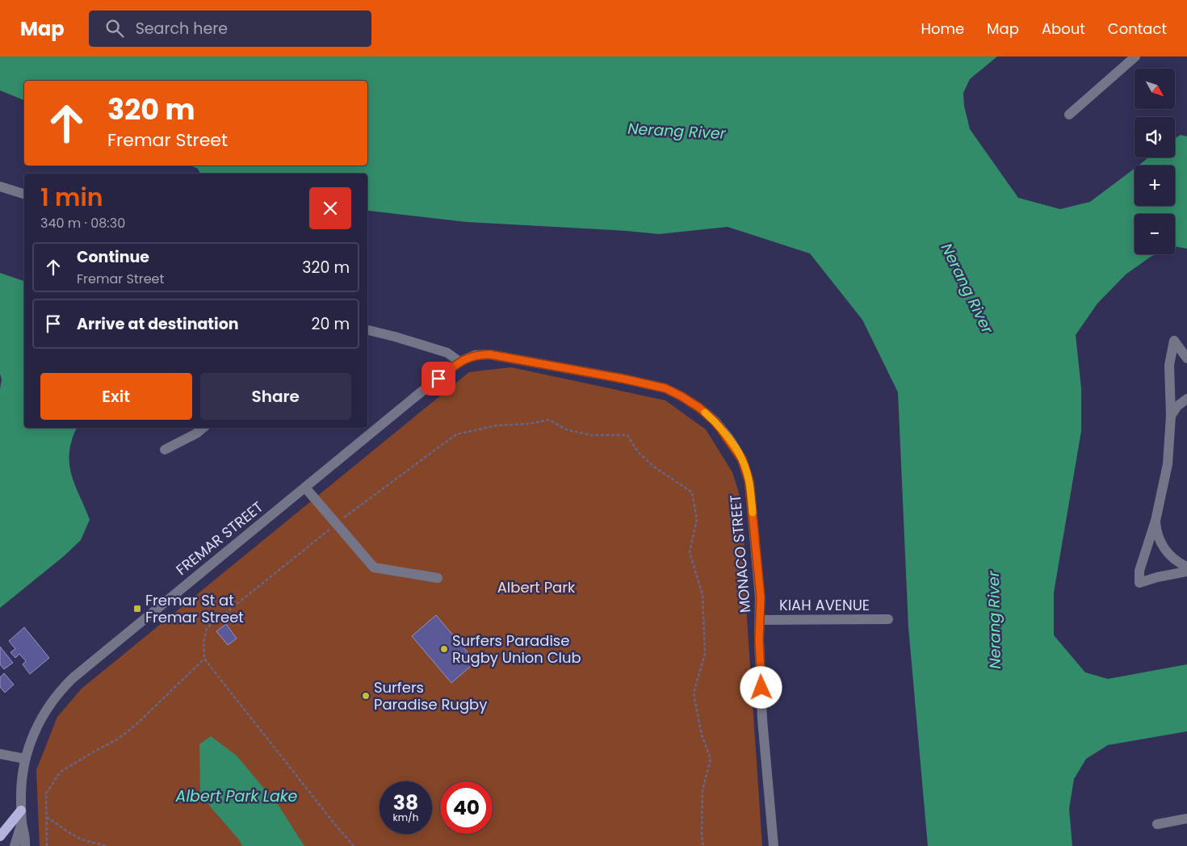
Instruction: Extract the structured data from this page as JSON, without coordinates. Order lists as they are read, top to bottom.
{
  "streets": {
    "street": ["FREMAR STREET", "MONACO STREET", "KIAH AVENUE"]
  },
  "crossings": [
    ["FREMAR STREET", "MONACO STREET"],
    ["MONACO STREET", "KIAH AVENUE"]
  ],
  "water": ["Nerang River", "Albert Park Lake"],
  "parks": ["Albert Park"],
  "places": {
    "transit": ["Fremar St at Fremar Street"],
    "other": ["Surfers Paradise Rugby Union Club", "Surfers Paradise Rugby"]
  },
  "north": "bottom right",
  "page": {
    "header": "Map",
    "search": "Search here",
    "nav": [
      "Home",
      "Map",
      "About",
      "Contact"
    ],
    "map_buttons": ["+", "−"],
    "turn": ["320 m", "Fremar Street"],
    "heading": ["1 min", "340 m · 08:30"],
    "list": [
      {
        "name": "Continue",
        "note": "Fremar Street",
        "value": "320 m"
      },
      {
        "name": "Arrive at destination",
        "value": "20 m"
      }
    ],
    "buttons": ["Exit", "Share"],
    "speed": "38 km/h",
    "limit": "40"
  }
}
